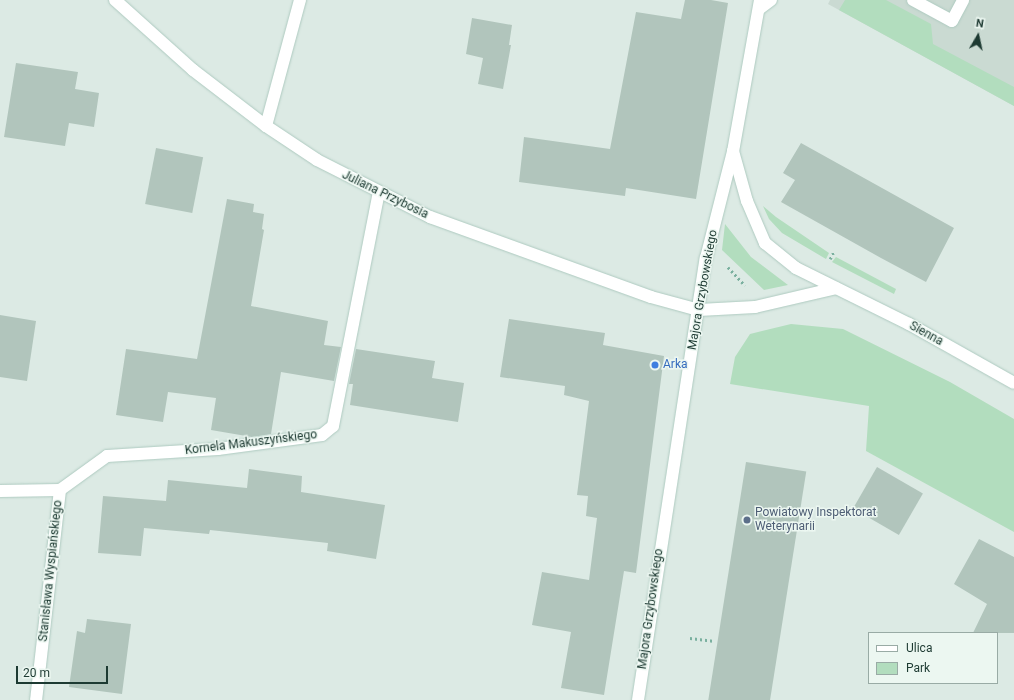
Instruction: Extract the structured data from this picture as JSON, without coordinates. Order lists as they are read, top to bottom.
{
  "streets": {
    "street": [
      "Juliana Przybosia",
      "Majora Grzybowskiego",
      "Sienna",
      "Kornela Makuszyńskiego",
      "Stanisława Wyspiańskiego"
    ]
  },
  "crossings": [
    ["Juliana Przybosia", "Majora Grzybowskiego"],
    ["Juliana Przybosia", "Kornela Makuszyńskiego"],
    ["Majora Grzybowskiego", "Sienna"],
    ["Kornela Makuszyńskiego", "Stanisława Wyspiańskiego"]
  ],
  "places": ["Arka", "Powiatowy Inspektorat Weterynarii"],
  "legend": ["Ulica", "Park"],
  "scale_bar": "20 m",
  "north": "top"
}
